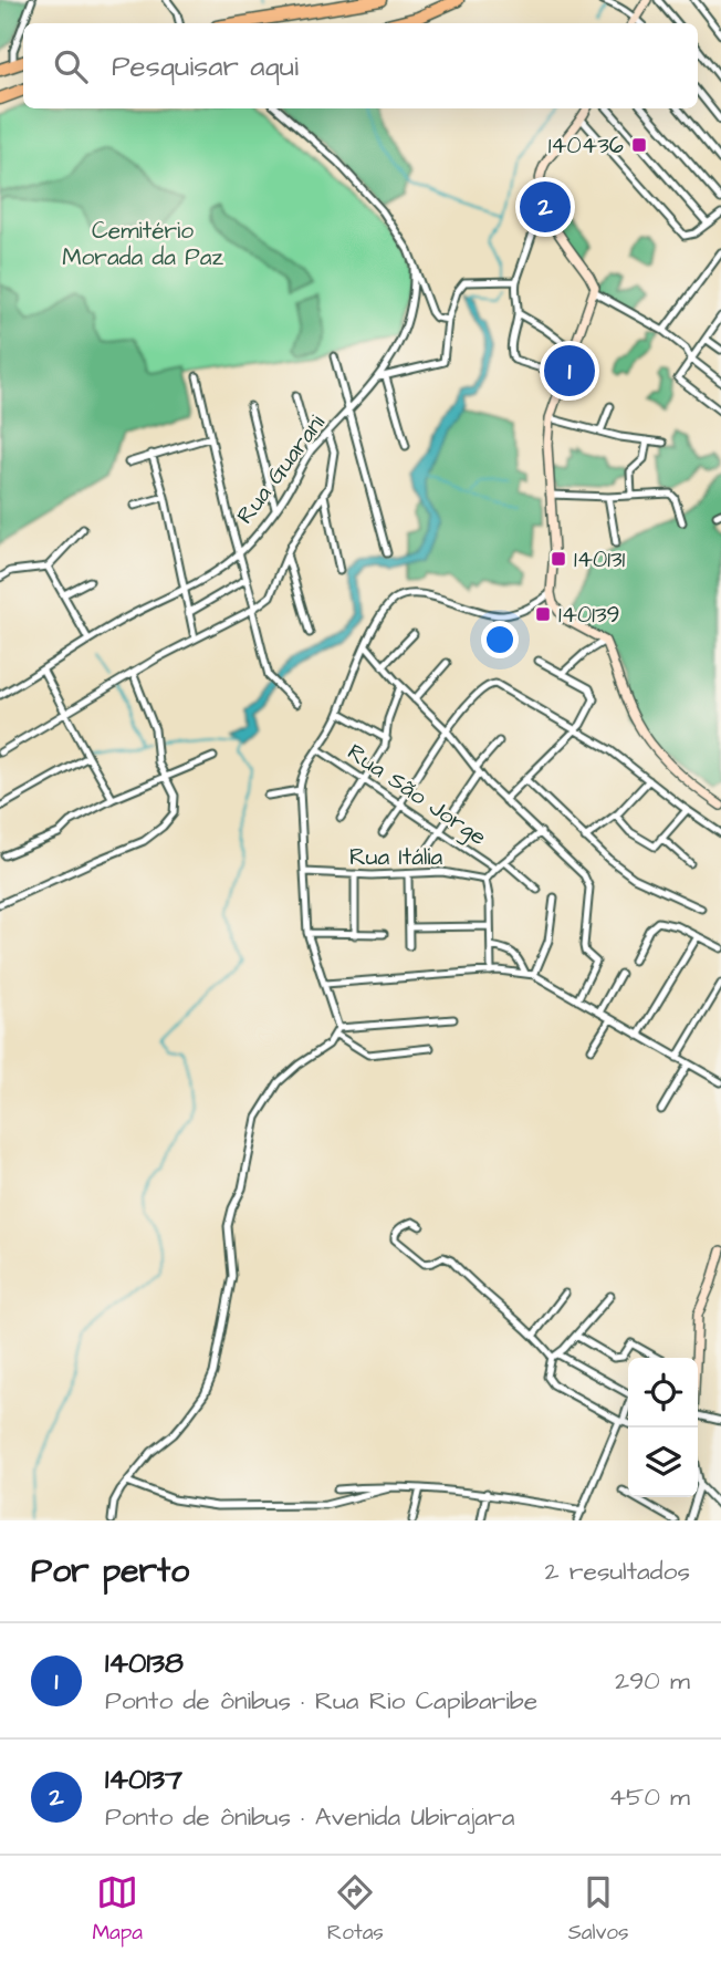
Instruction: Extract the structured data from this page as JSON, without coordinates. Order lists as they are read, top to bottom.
{
  "streets": {
    "street": ["Rua Guarani", "Rua São Jorge", "Rua Itália"]
  },
  "crossings": [
    ["Rua São Jorge", "Rua Itália"]
  ],
  "parks": ["Cemitério Morada da Paz"],
  "places": {
    "transit": ["140436", "140131", "140139"]
  },
  "page": {
    "search": "Pesquisar aqui",
    "pins": ["2", "1"],
    "heading": ["Por perto", "2 resultados"],
    "list": [
      {
        "mark": "1",
        "name": "140138",
        "note": "Ponto de ônibus · Rua Rio Capibaribe",
        "value": "290 m"
      },
      {
        "mark": "2",
        "name": "140137",
        "note": "Ponto de ônibus · Avenida Ubirajara",
        "value": "450 m"
      }
    ],
    "nav": ["Mapa", "Rotas", "Salvos"]
  }
}
